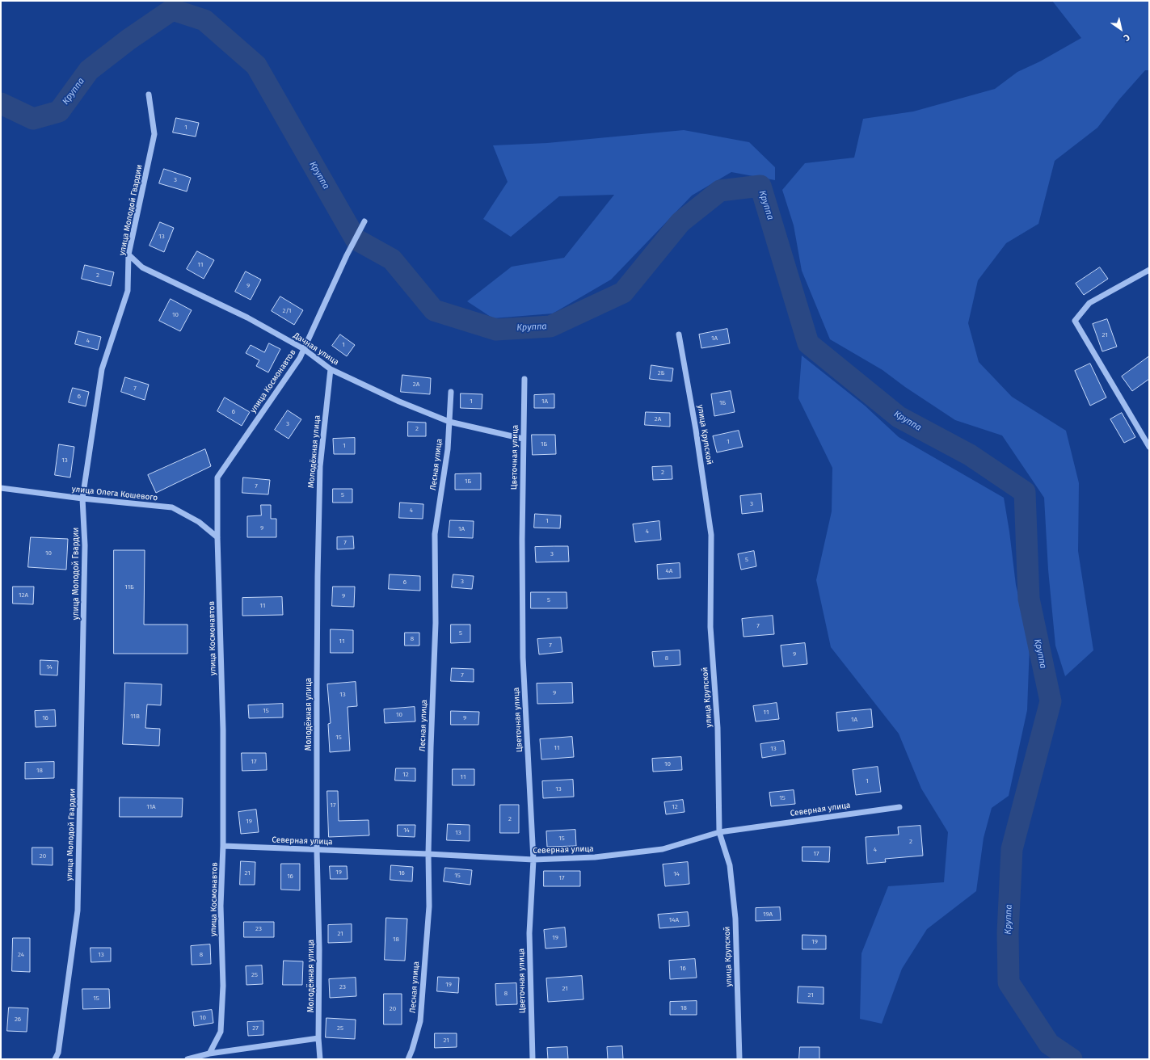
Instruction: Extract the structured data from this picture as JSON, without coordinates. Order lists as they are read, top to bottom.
{
  "streets": {
    "street": [
      "улица Молодой Гвардии",
      "Дачная улица",
      "улица Космонавтов",
      "улица Крупской",
      "Молодёжная улица",
      "Цветочная улица",
      "Лесная улица",
      "улица Олега Кошевого",
      "Северная улица"
    ]
  },
  "crossings": [
    ["улица Молодой Гвардии", "Дачная улица"],
    ["улица Молодой Гвардии", "улица Олега Кошевого"],
    ["Дачная улица", "улица Космонавтов"],
    ["Дачная улица", "Молодёжная улица"],
    ["Дачная улица", "Цветочная улица"],
    ["Дачная улица", "Лесная улица"],
    ["улица Космонавтов", "улица Олега Кошевого"],
    ["улица Космонавтов", "Северная улица"],
    ["улица Крупской", "Северная улица"],
    ["Молодёжная улица", "Северная улица"],
    ["Цветочная улица", "Северная улица"],
    ["Лесная улица", "Северная улица"]
  ],
  "water": ["Круппа"],
  "house_numbers": [
    "1",
    "3",
    "13",
    "11",
    "2",
    "9",
    "2/1",
    "10",
    "21",
    "1А",
    "4",
    "1",
    "2Б",
    "2А",
    "7",
    "6",
    "1",
    "1А",
    "1Б",
    "6",
    "2А",
    "3",
    "2",
    "1",
    "1Б",
    "1",
    "13",
    "2",
    "1Б",
    "7",
    "5",
    "3",
    "4",
    "1",
    "9",
    "1А",
    "4",
    "7",
    "10",
    "3",
    "5",
    "4А",
    "3",
    "6",
    "11Б",
    "12А",
    "9",
    "5",
    "11",
    "7",
    "5",
    "8",
    "11",
    "7",
    "9",
    "8",
    "14",
    "7",
    "9",
    "13",
    "15",
    "11",
    "10",
    "11В",
    "16",
    "9",
    "1А",
    "15",
    "11",
    "13",
    "17",
    "10",
    "18",
    "12",
    "11",
    "1",
    "13",
    "15",
    "17",
    "11А",
    "12",
    "2",
    "19",
    "14",
    "13",
    "15",
    "2",
    "4",
    "17",
    "20",
    "19",
    "21",
    "16",
    "14",
    "15",
    "16",
    "17",
    "19А",
    "14А",
    "23",
    "21",
    "19",
    "18",
    "19",
    "24",
    "13",
    "8",
    "16",
    "25",
    "19",
    "23",
    "21",
    "8",
    "21",
    "15",
    "18",
    "20",
    "10",
    "26",
    "27",
    "25",
    "21"
  ],
  "north": "bottom right"
}
